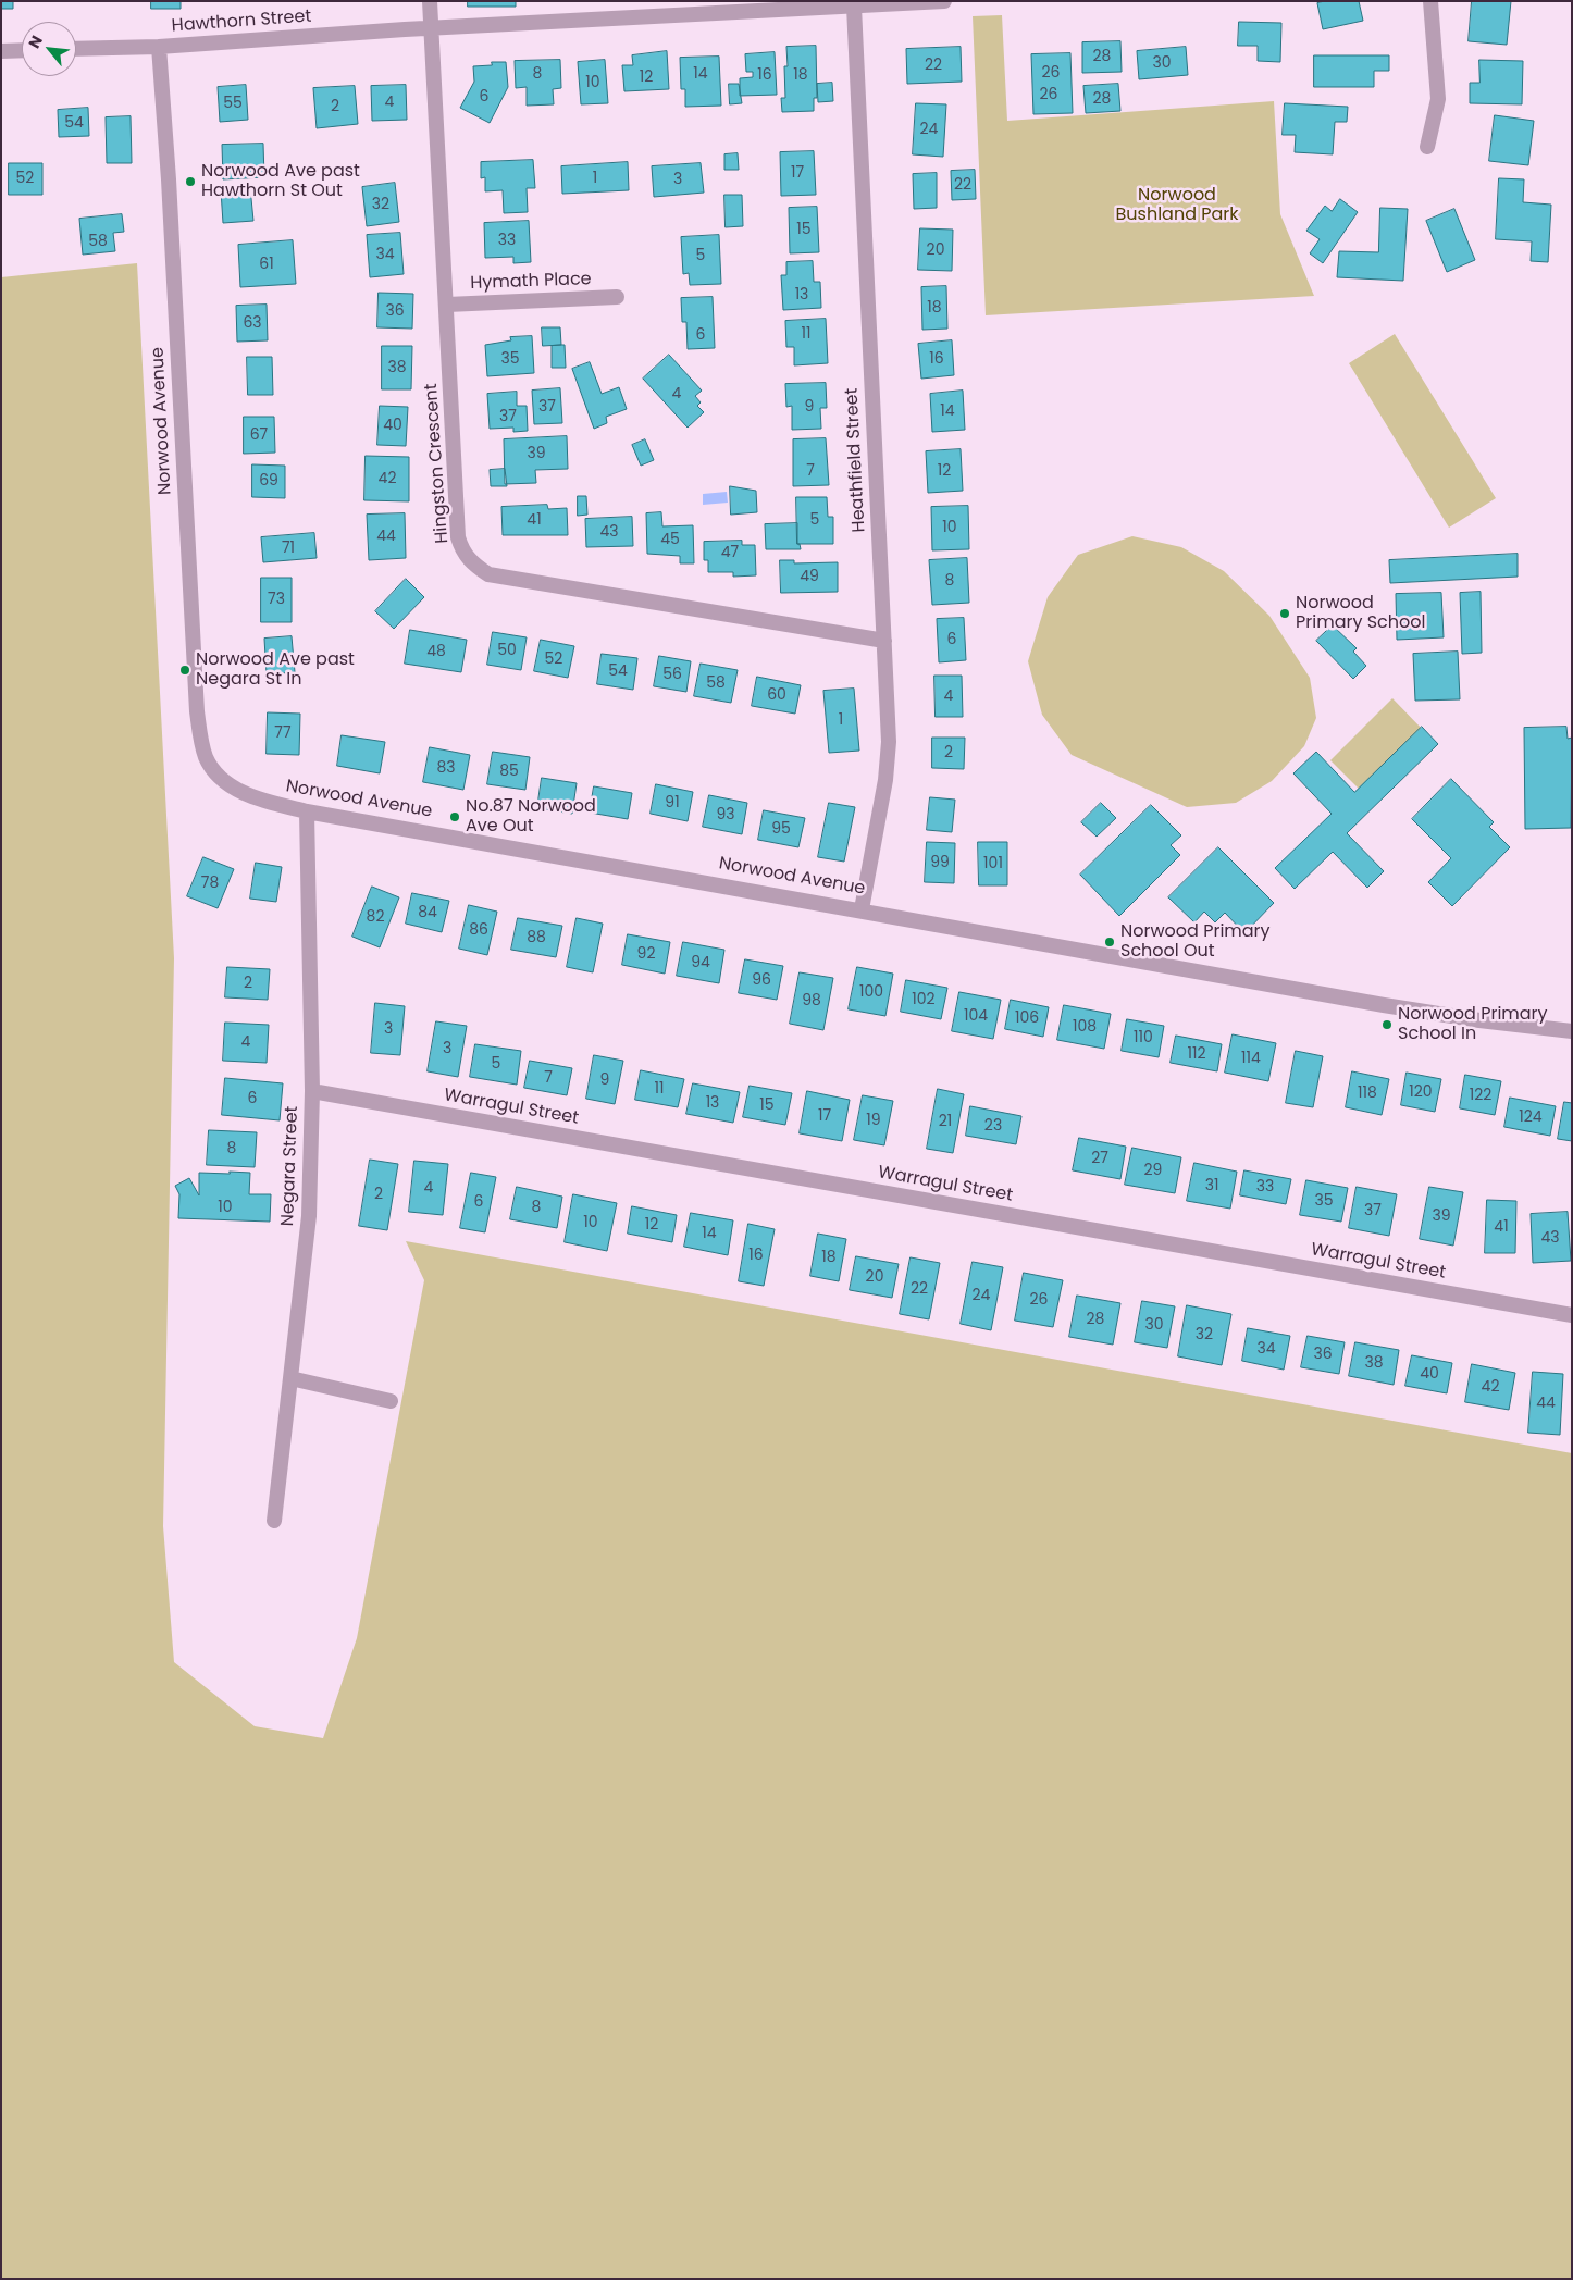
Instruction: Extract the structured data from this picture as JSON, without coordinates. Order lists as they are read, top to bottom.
{
  "streets": {
    "street": [
      "Hawthorn Street",
      "Hymath Place",
      "Norwood Avenue",
      "Heathfield Street",
      "Hingston Crescent",
      "Warragul Street",
      "Negara Street"
    ]
  },
  "crossings": [
    ["Hawthorn Street", "Norwood Avenue"],
    ["Hawthorn Street", "Heathfield Street"],
    ["Hawthorn Street", "Hingston Crescent"],
    ["Hymath Place", "Hingston Crescent"],
    ["Norwood Avenue", "Heathfield Street"],
    ["Norwood Avenue", "Negara Street"],
    ["Heathfield Street", "Hingston Crescent"],
    ["Warragul Street", "Negara Street"]
  ],
  "parks": ["Norwood Bushland Park"],
  "places": [
    "Norwood Ave past Hawthorn St Out",
    "Norwood Primary School",
    "Norwood Ave past Negara St In",
    "No.87 Norwood Ave Out",
    "Norwood Primary School Out",
    "Norwood Primary School In"
  ],
  "house_numbers": [
    "28",
    "30",
    "22",
    "26",
    "8",
    "14",
    "16",
    "18",
    "12",
    "10",
    "26",
    "6",
    "28",
    "4",
    "55",
    "2",
    "54",
    "24",
    "17",
    "52",
    "1",
    "3",
    "22",
    "32",
    "15",
    "33",
    "58",
    "20",
    "34",
    "5",
    "61",
    "13",
    "18",
    "36",
    "63",
    "11",
    "6",
    "35",
    "16",
    "38",
    "4",
    "37",
    "9",
    "14",
    "37",
    "40",
    "67",
    "39",
    "7",
    "12",
    "42",
    "69",
    "41",
    "5",
    "10",
    "43",
    "44",
    "45",
    "71",
    "47",
    "49",
    "8",
    "73",
    "6",
    "50",
    "48",
    "52",
    "54",
    "56",
    "58",
    "60",
    "4",
    "1",
    "77",
    "2",
    "83",
    "85",
    "91",
    "93",
    "95",
    "99",
    "101",
    "78",
    "84",
    "82",
    "86",
    "88",
    "92",
    "94",
    "96",
    "2",
    "100",
    "102",
    "98",
    "104",
    "106",
    "108",
    "3",
    "110",
    "4",
    "3",
    "112",
    "114",
    "5",
    "7",
    "9",
    "11",
    "120",
    "118",
    "122",
    "6",
    "13",
    "15",
    "17",
    "124",
    "19",
    "21",
    "23",
    "8",
    "27",
    "29",
    "31",
    "33",
    "4",
    "2",
    "35",
    "6",
    "10",
    "8",
    "37",
    "39",
    "10",
    "12",
    "41",
    "14",
    "43",
    "16",
    "18",
    "20",
    "22",
    "24",
    "26",
    "28",
    "30",
    "32",
    "34",
    "36",
    "38",
    "40",
    "42",
    "44"
  ],
  "north": "top left"
}
